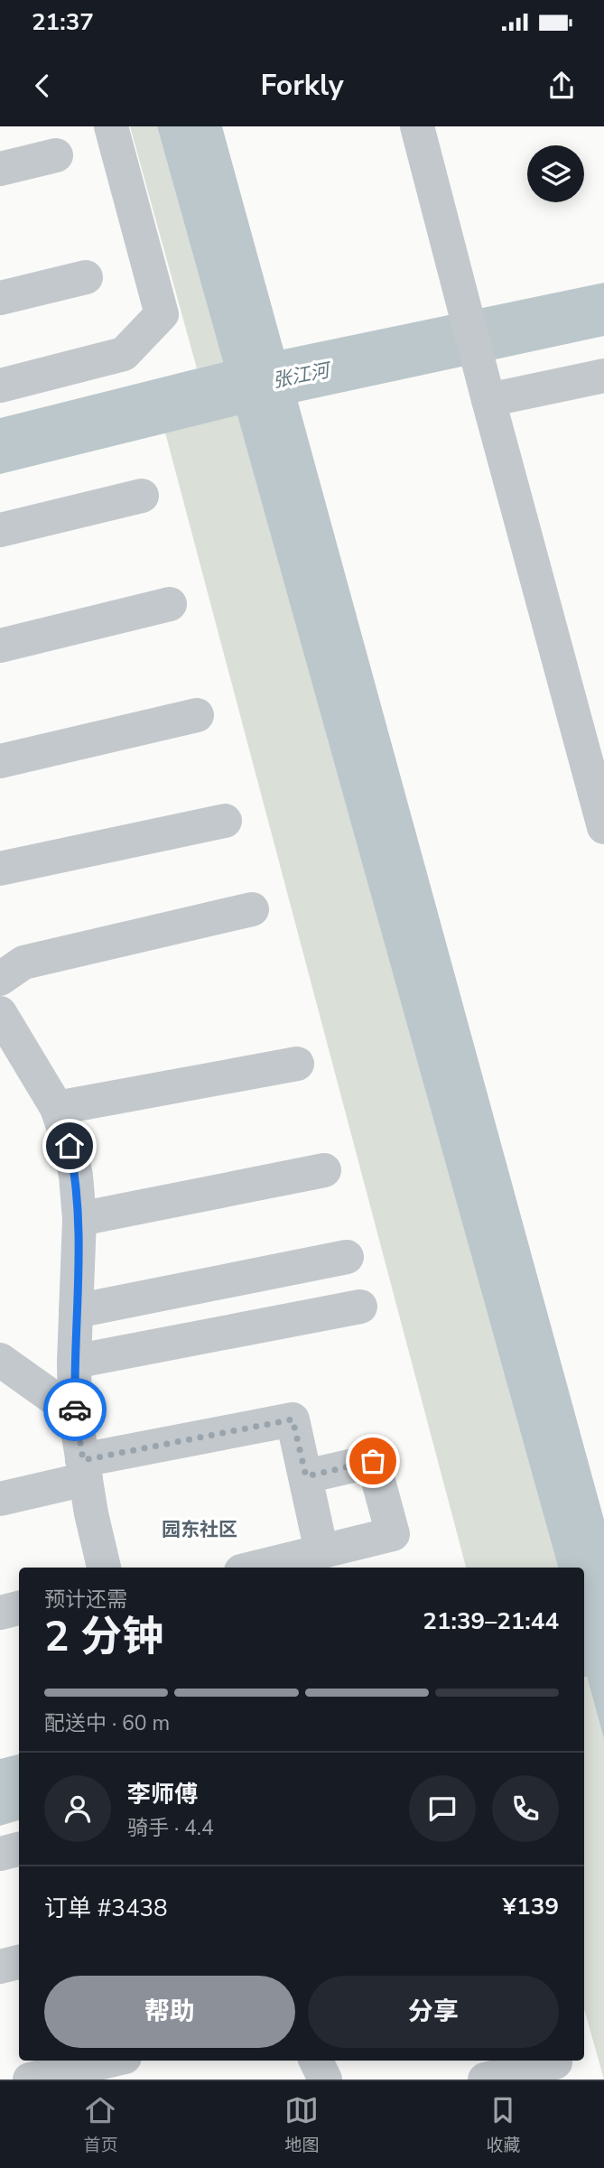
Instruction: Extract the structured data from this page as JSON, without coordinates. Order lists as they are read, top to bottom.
{
  "districts": ["园东社区"],
  "water": ["张江河"],
  "page": {
    "status": "21:37",
    "header": "Forkly",
    "heading": ["2 分钟", "预计还需", "21:39–21:44"],
    "panel": [
      "李师傅",
      "骑手 · 4.4",
      "订单 #3438",
      "¥139"
    ],
    "bar": "配送中 · 60 m",
    "buttons": ["帮助", "分享"],
    "tabs": ["首页", "地图", "收藏"]
  }
}
